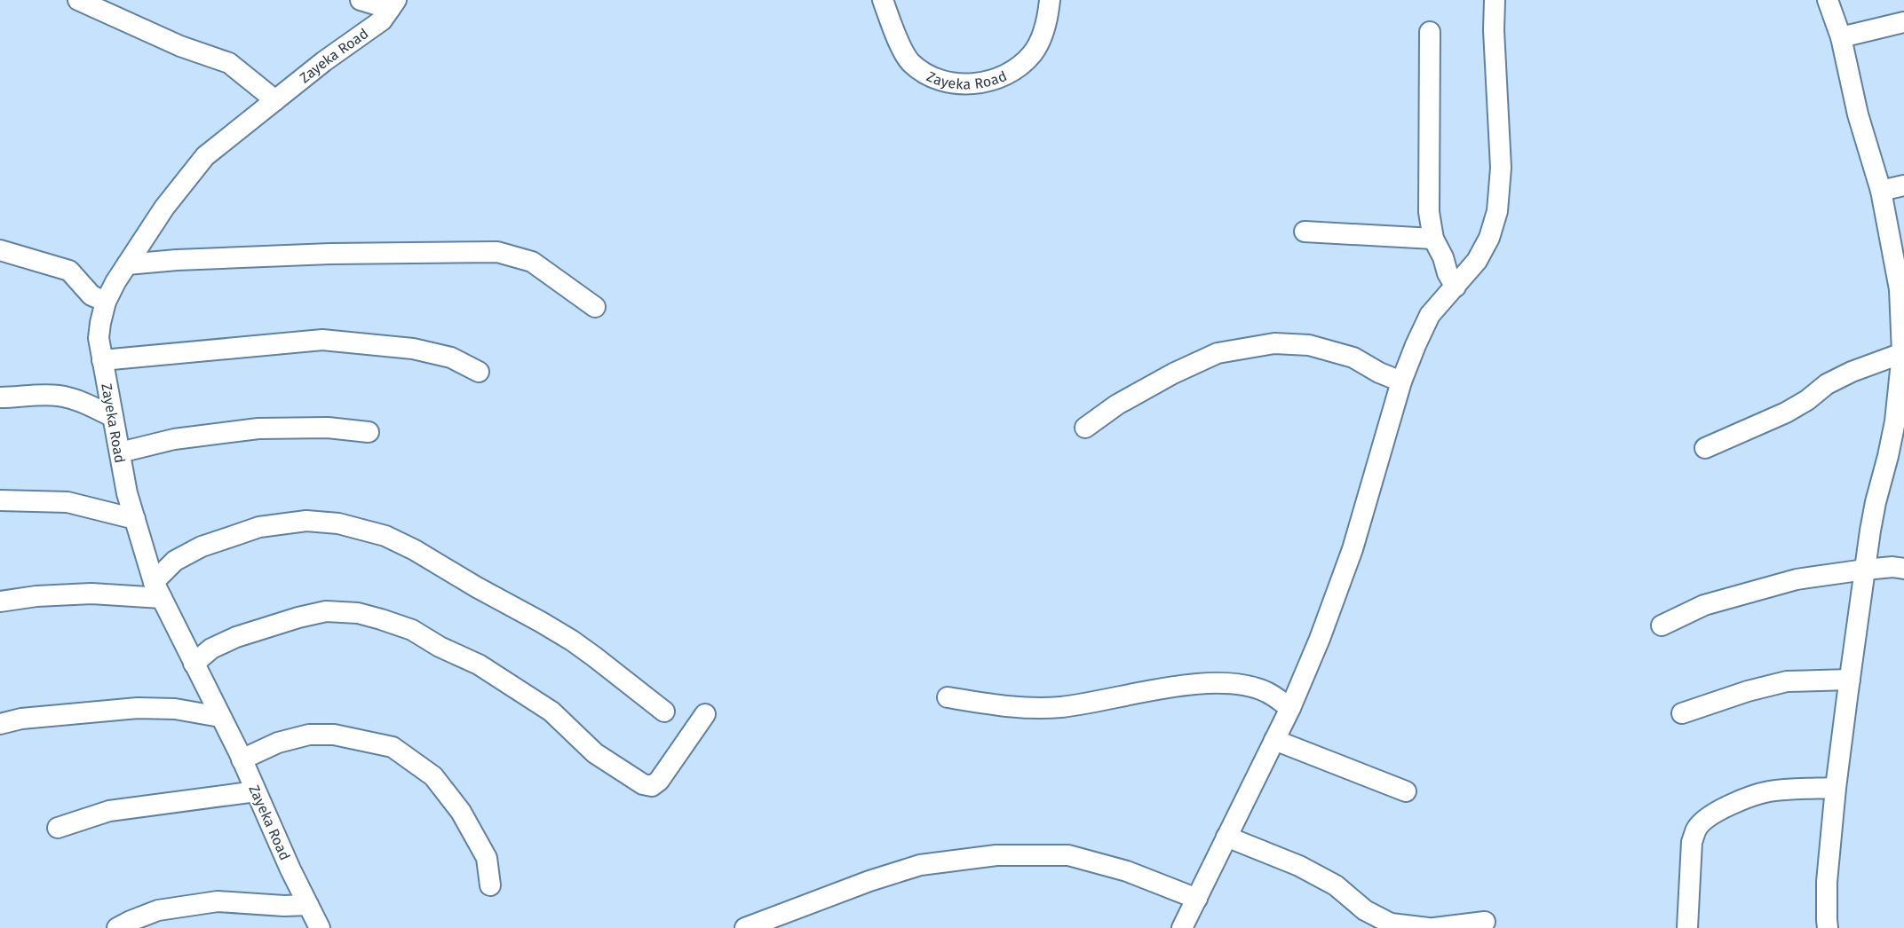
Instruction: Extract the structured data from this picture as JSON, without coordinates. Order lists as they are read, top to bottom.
{
  "streets": {
    "street": ["Zayeka Road"]
  }
}
